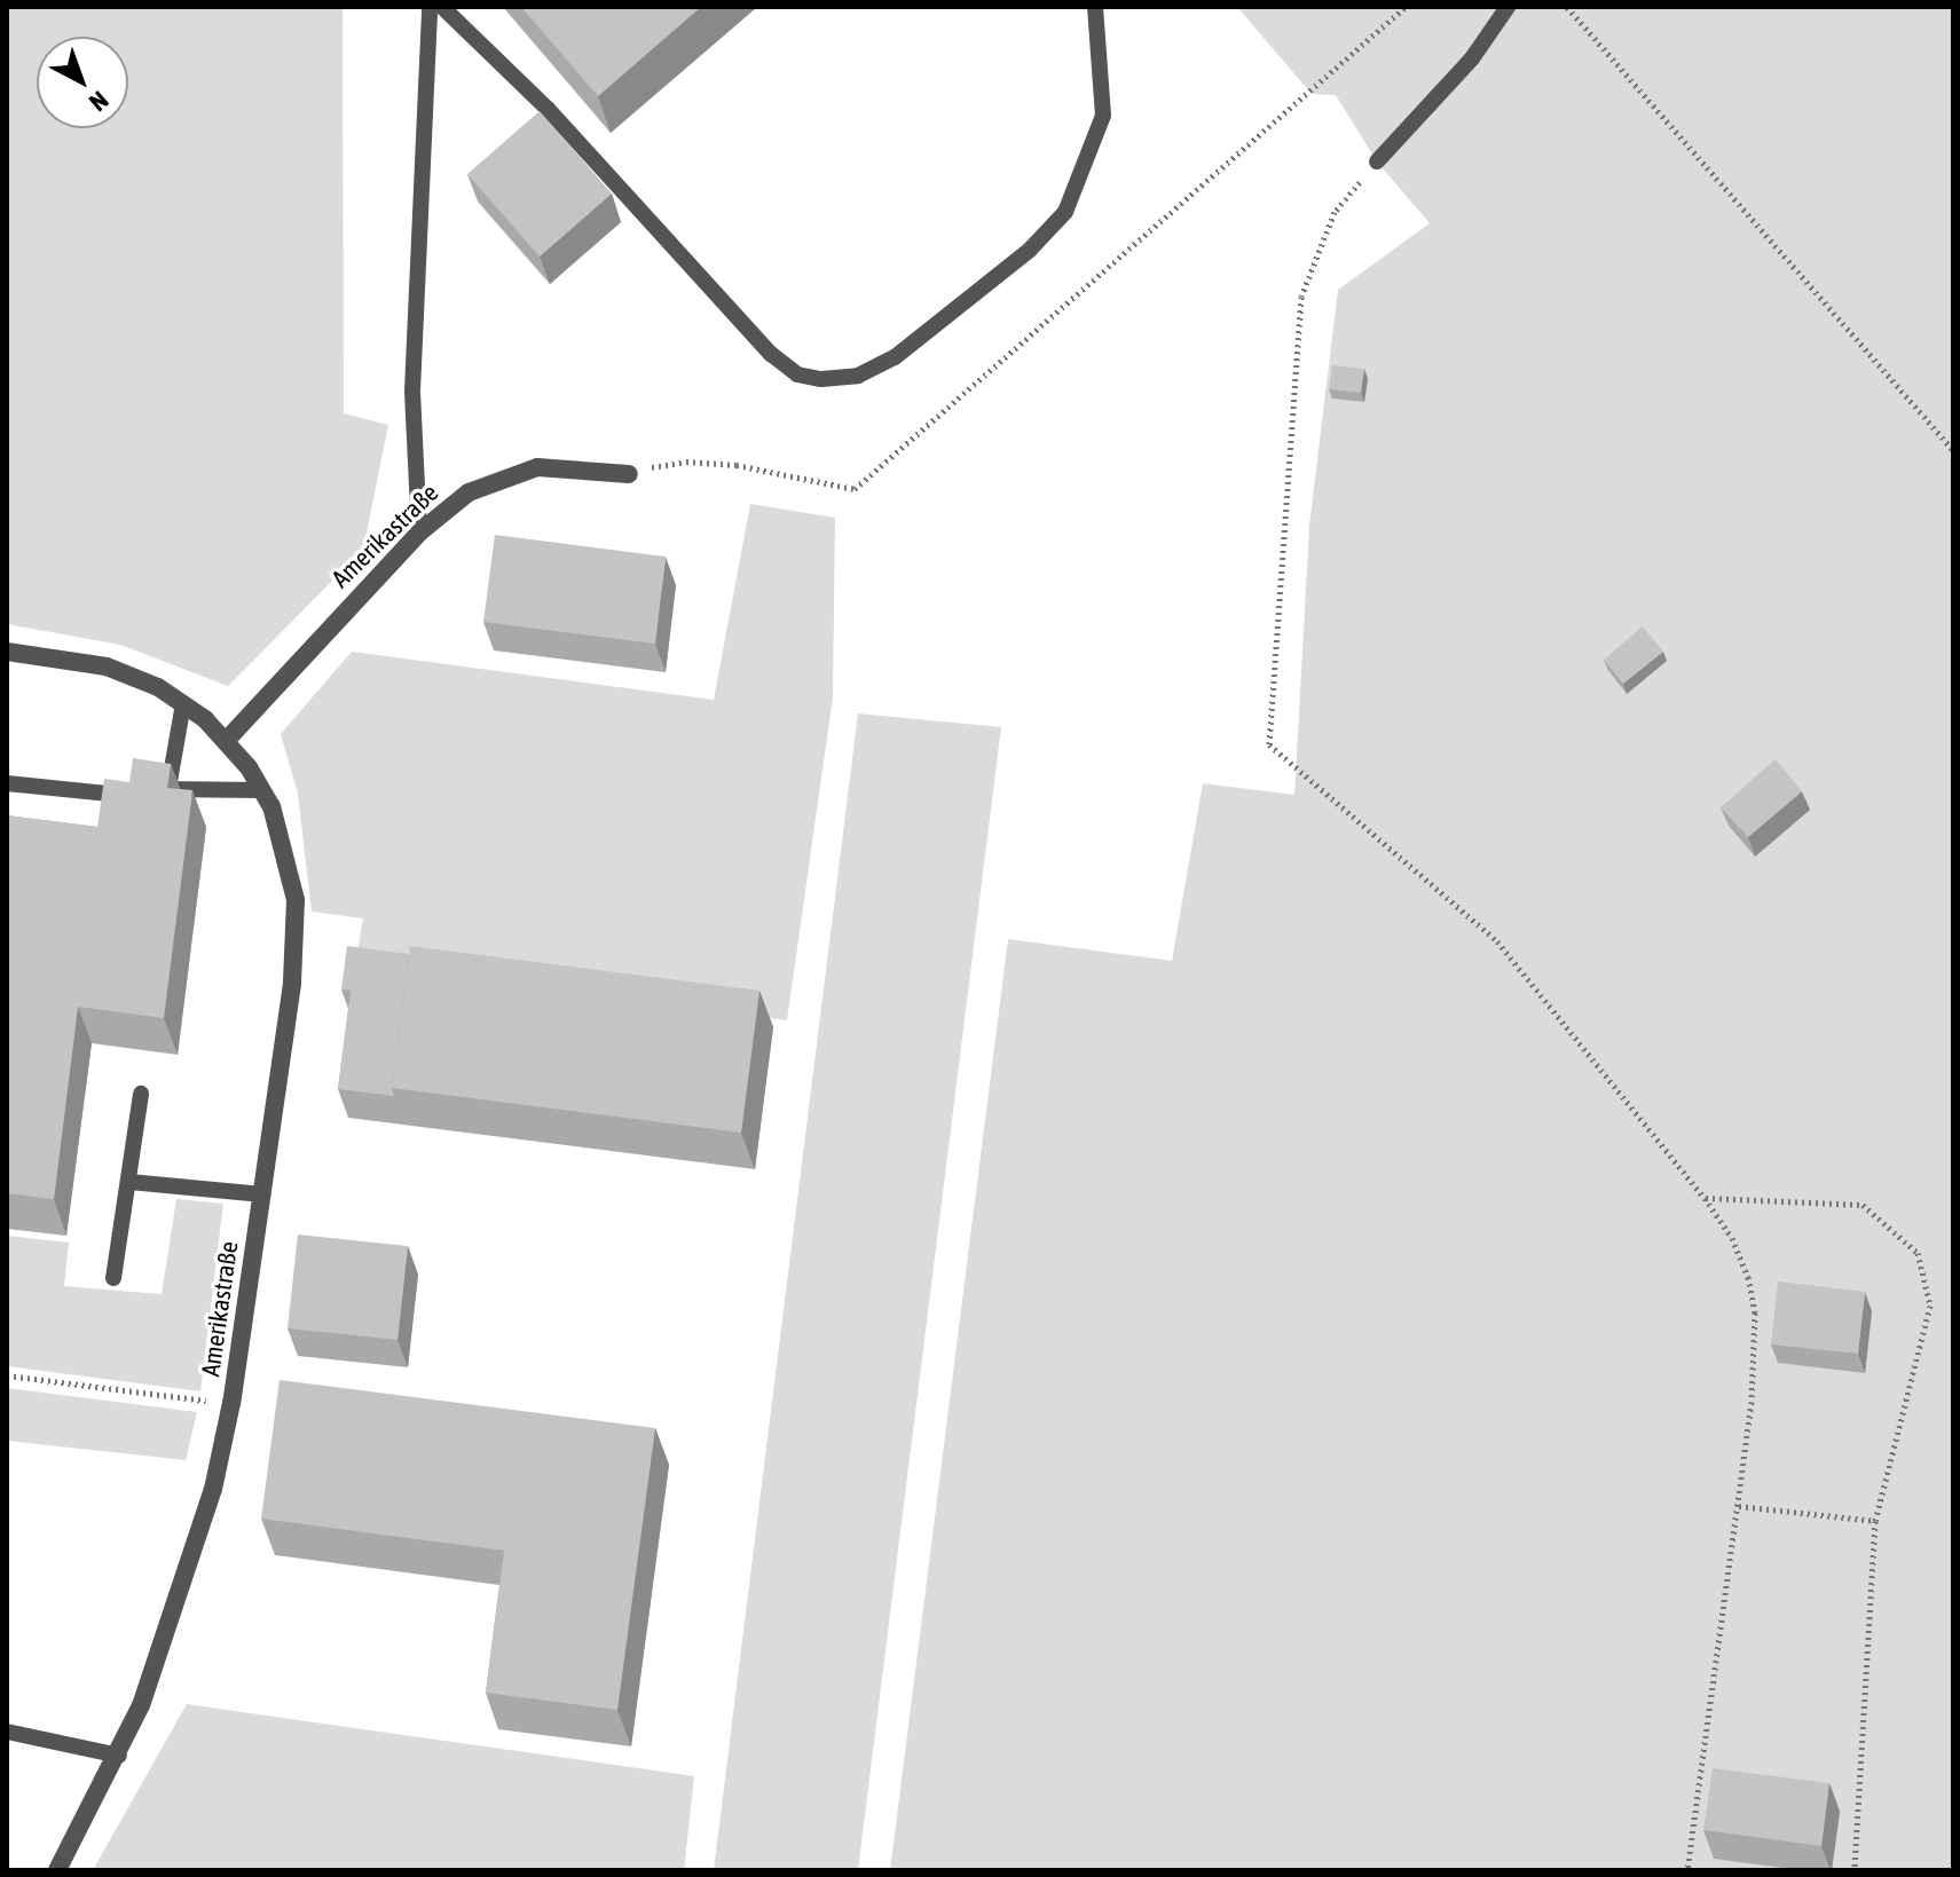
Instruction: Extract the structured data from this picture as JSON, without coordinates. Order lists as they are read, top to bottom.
{
  "streets": {
    "street": ["Amerikastraße"]
  },
  "north": "bottom right"
}
